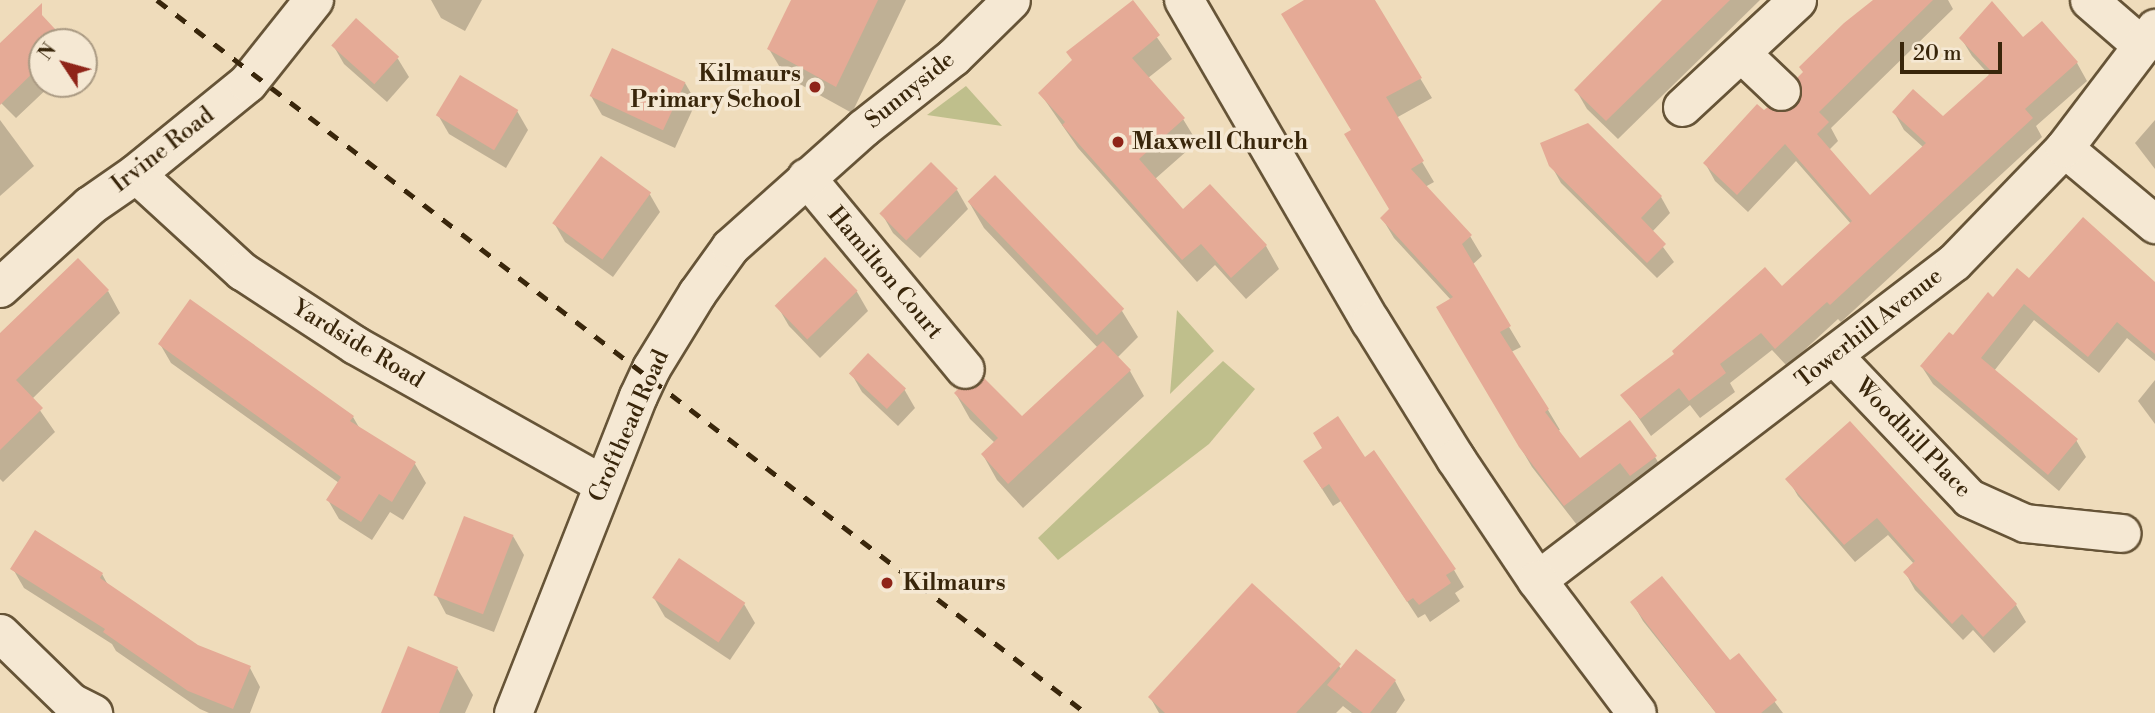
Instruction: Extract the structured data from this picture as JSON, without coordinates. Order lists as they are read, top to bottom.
{
  "streets": {
    "main road": ["Irvine Road"],
    "street": [
      "Sunnyside",
      "Hamilton Court",
      "Towerhill Avenue",
      "Yardside Road",
      "Crofthead Road",
      "Woodhill Place"
    ]
  },
  "crossings": [
    ["Sunnyside", "Hamilton Court"],
    ["Sunnyside", "Crofthead Road"],
    ["Irvine Road", "Yardside Road"],
    ["Hamilton Court", "Crofthead Road"],
    ["Towerhill Avenue", "Woodhill Place"],
    ["Yardside Road", "Crofthead Road"]
  ],
  "places": ["Kilmaurs Primary School", "Maxwell Church", "Kilmaurs"],
  "scale_bar": "20 m",
  "north": "top left"
}
